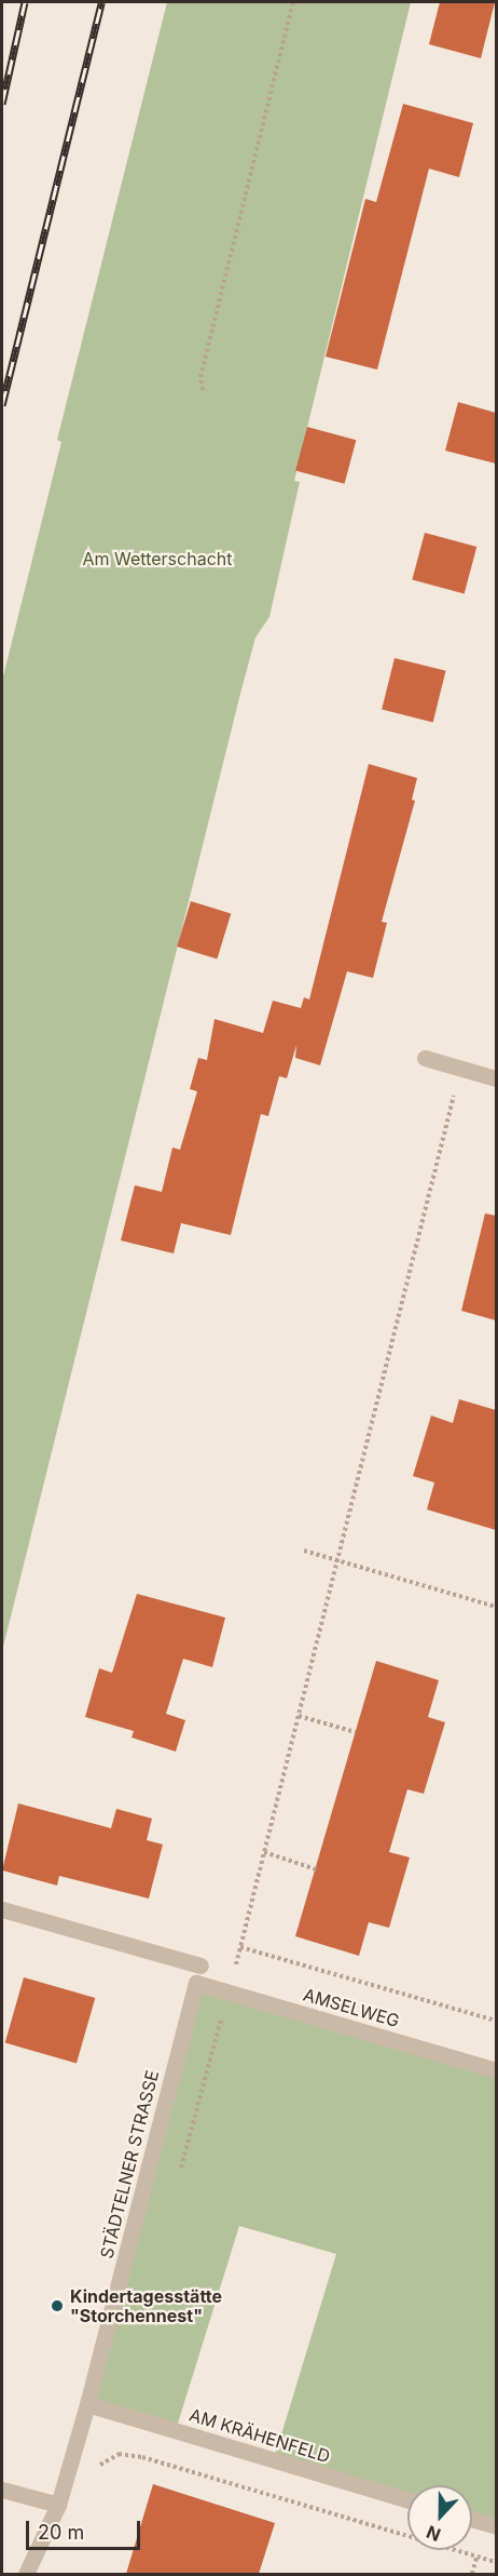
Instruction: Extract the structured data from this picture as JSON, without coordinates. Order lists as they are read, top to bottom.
{
  "streets": {
    "street": ["AMSELWEG", "STÄDTELNER STRASSE", "AM KRÄHENFELD"]
  },
  "crossings": [
    ["AMSELWEG", "STÄDTELNER STRASSE"],
    ["STÄDTELNER STRASSE", "AM KRÄHENFELD"]
  ],
  "parks": ["Am Wetterschacht"],
  "places": ["Kindertagesstätte \"Storchennest\""],
  "scale_bar": "20 m",
  "north": "bottom"
}
